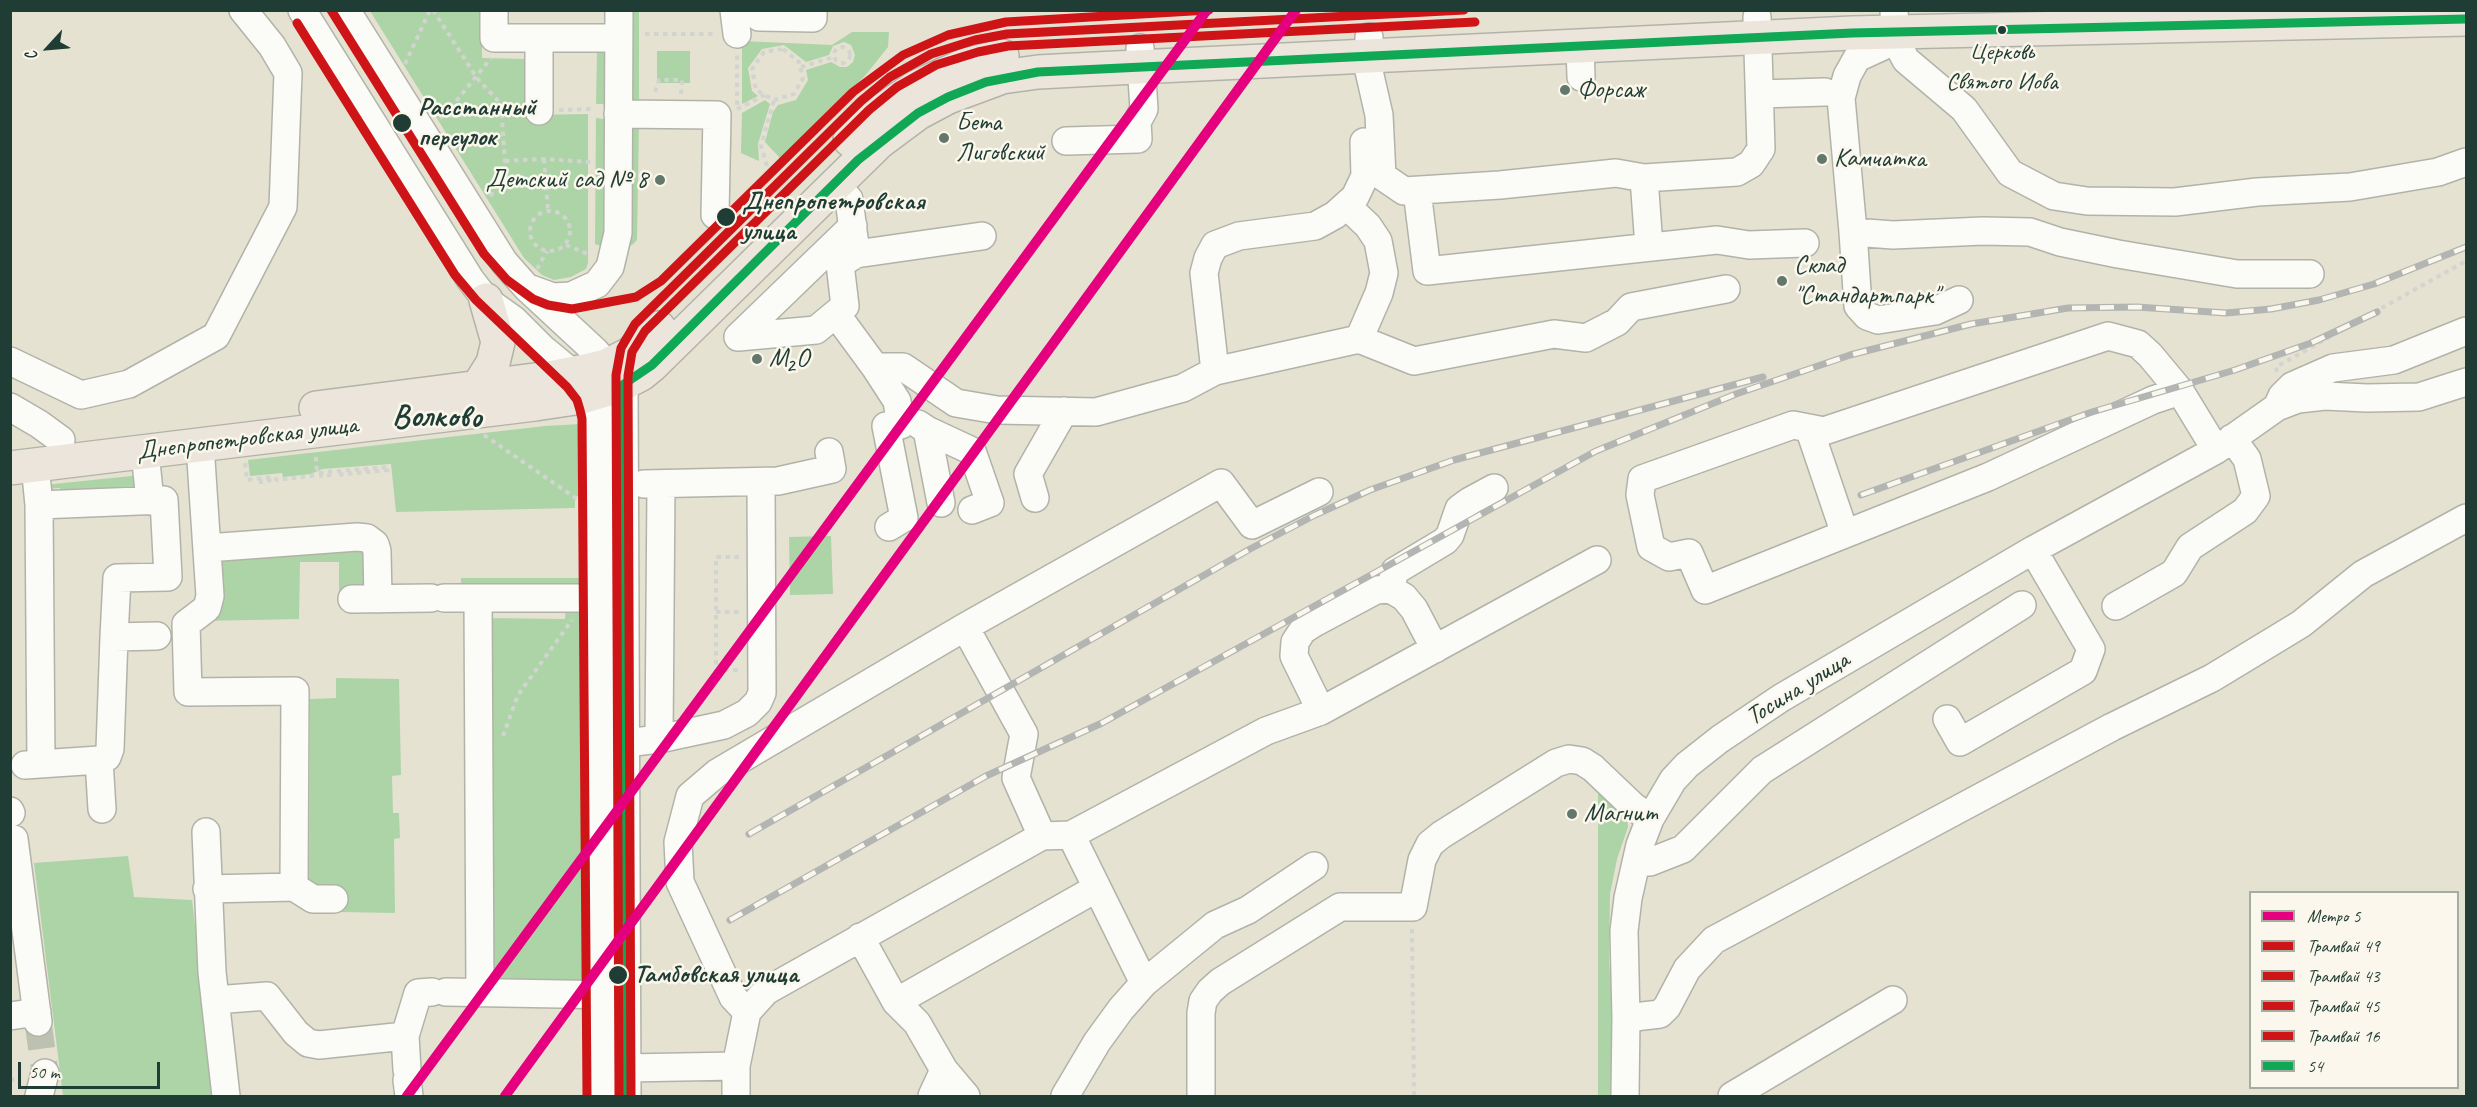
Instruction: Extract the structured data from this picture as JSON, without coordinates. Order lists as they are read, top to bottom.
{
  "streets": {
    "main road": ["Днепропетровская улица"],
    "street": ["Тосина улица"]
  },
  "districts": ["Волково"],
  "places": [
    "Церковь Святого Иова",
    "Форсаж",
    "Расстанный переулок",
    "Бета Лиговский",
    "Камчатка",
    "Детский сад № 8",
    "Днепропетровская улица",
    "Склад \"Стандартпарк\"",
    "М₂O",
    "Магнит",
    "Тамбовская улица"
  ],
  "lines": [
    "metro line 5",
    "tram line 49",
    "tram line 45",
    "transit line 54",
    "tram line 43",
    "tram line 16"
  ],
  "legend": [
    "Метро 5",
    "Трамвай 49",
    "Трамвай 43",
    "Трамвай 45",
    "Трамвай 16",
    "54"
  ],
  "scale_bar": "50 m",
  "north": "bottom left"
}
